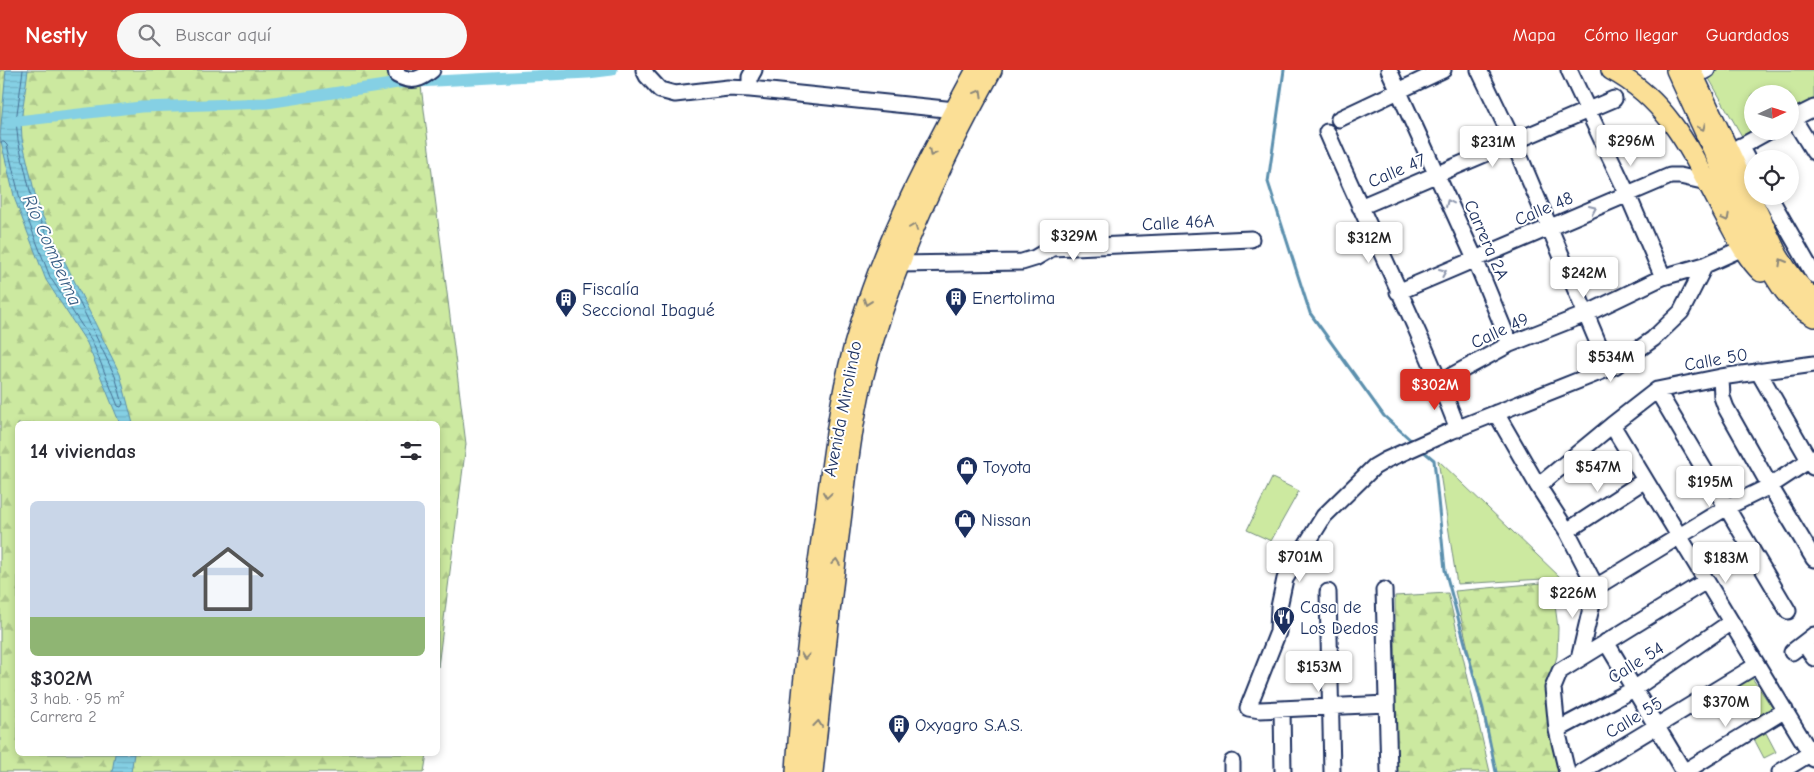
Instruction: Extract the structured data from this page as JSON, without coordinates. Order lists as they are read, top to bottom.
{
  "streets": {
    "main road": ["Avenida Mirolindo"],
    "street": [
      "Calle 47",
      "Calle 48",
      "Calle 46A",
      "Carrera 2A",
      "Calle 49",
      "Calle 50",
      "Calle 54",
      "Calle 55"
    ]
  },
  "crossings": [
    ["Calle 47", "Carrera 2A"],
    ["Calle 48", "Carrera 2A"],
    ["Calle 46A", "Avenida Mirolindo"],
    ["Carrera 2A", "Calle 49"]
  ],
  "one_way": ["Calle 48"],
  "water": ["Río Combeima"],
  "places": {
    "building": ["Enertolima", "Fiscalía Seccional Ibagué", "Oxyagro S.A.S."],
    "shop": ["Toyota", "Nissan"],
    "restaurant": ["Casa de Los Dedos"]
  },
  "north": "right",
  "page": {
    "header": "Nestly",
    "search": "Buscar aquí",
    "nav": ["Mapa", "Cómo llegar", "Guardados"],
    "price": [
      "$296M",
      "$231M",
      "$329M",
      "$312M",
      "$242M",
      "$534M",
      "$302M",
      "$547M",
      "$195M",
      "$701M",
      "$183M",
      "$226M",
      "$153M",
      "$370M"
    ],
    "heading": "14 viviendas",
    "list": [
      {
        "name": "$302M",
        "note": "3 hab. · 95 m² · Carrera 2"
      }
    ]
  }
}
